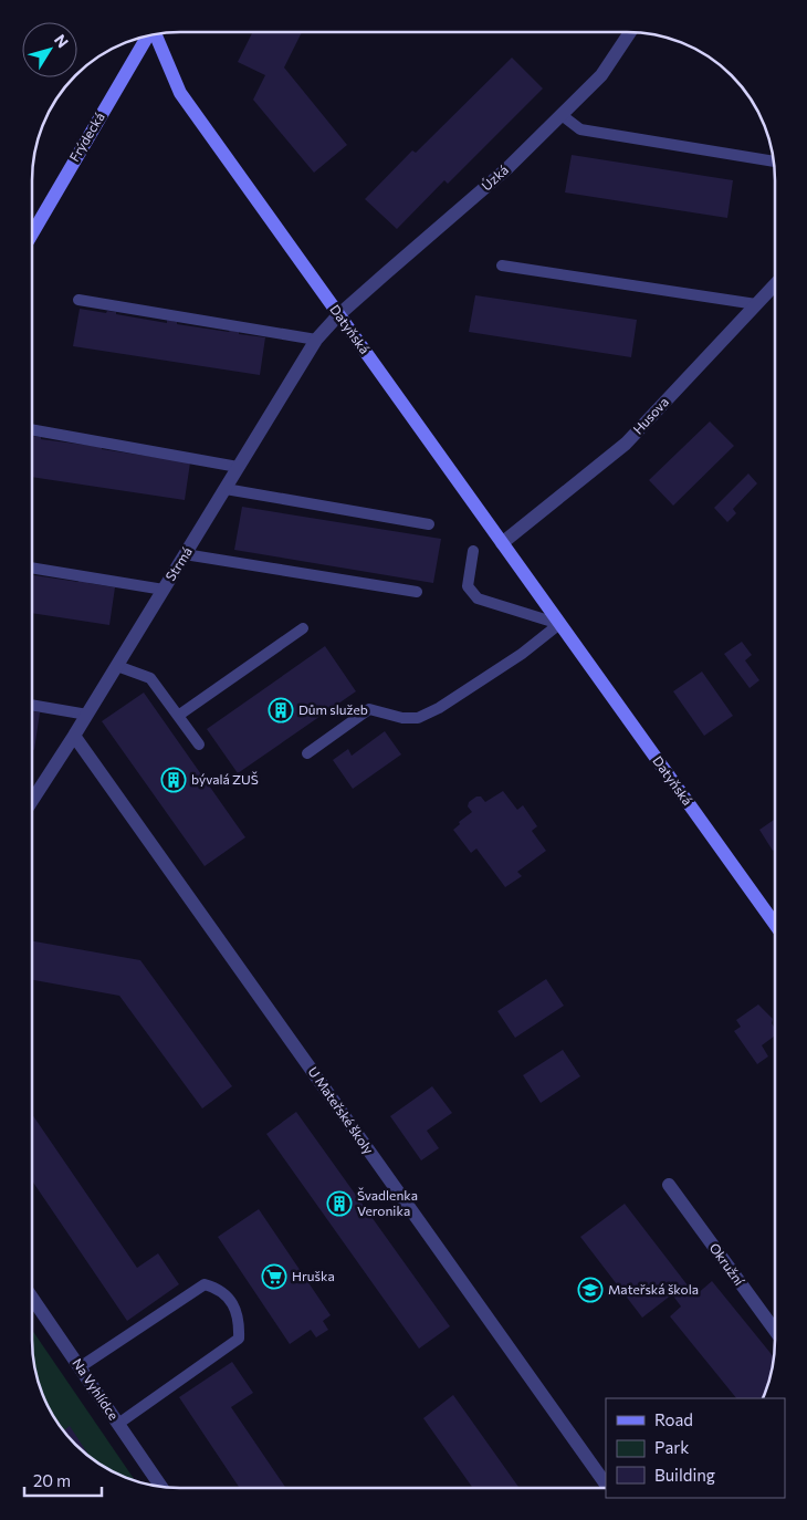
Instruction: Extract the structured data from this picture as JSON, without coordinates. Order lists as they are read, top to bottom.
{
  "streets": {
    "main road": ["Frýdecká", "Datyňská"],
    "street": [
      "Úzká",
      "Husova",
      "Strmá",
      "U Mateřské školy",
      "Okružní",
      "Na Vyhlídce"
    ]
  },
  "crossings": [
    ["Úzká", "Datyňská"],
    ["Úzká", "Strmá"],
    ["Datyňská", "Husova"],
    ["Datyňská", "Strmá"],
    ["Strmá", "U Mateřské školy"]
  ],
  "places": {
    "building": ["Dům služeb", "bývalá ZUŠ", "Švadlenka Veronika"],
    "supermarket": ["Hruška"],
    "school or university": ["Mateřská škola"]
  },
  "legend": ["Road", "Park", "Building"],
  "scale_bar": "20 m",
  "north": "top right"
}
